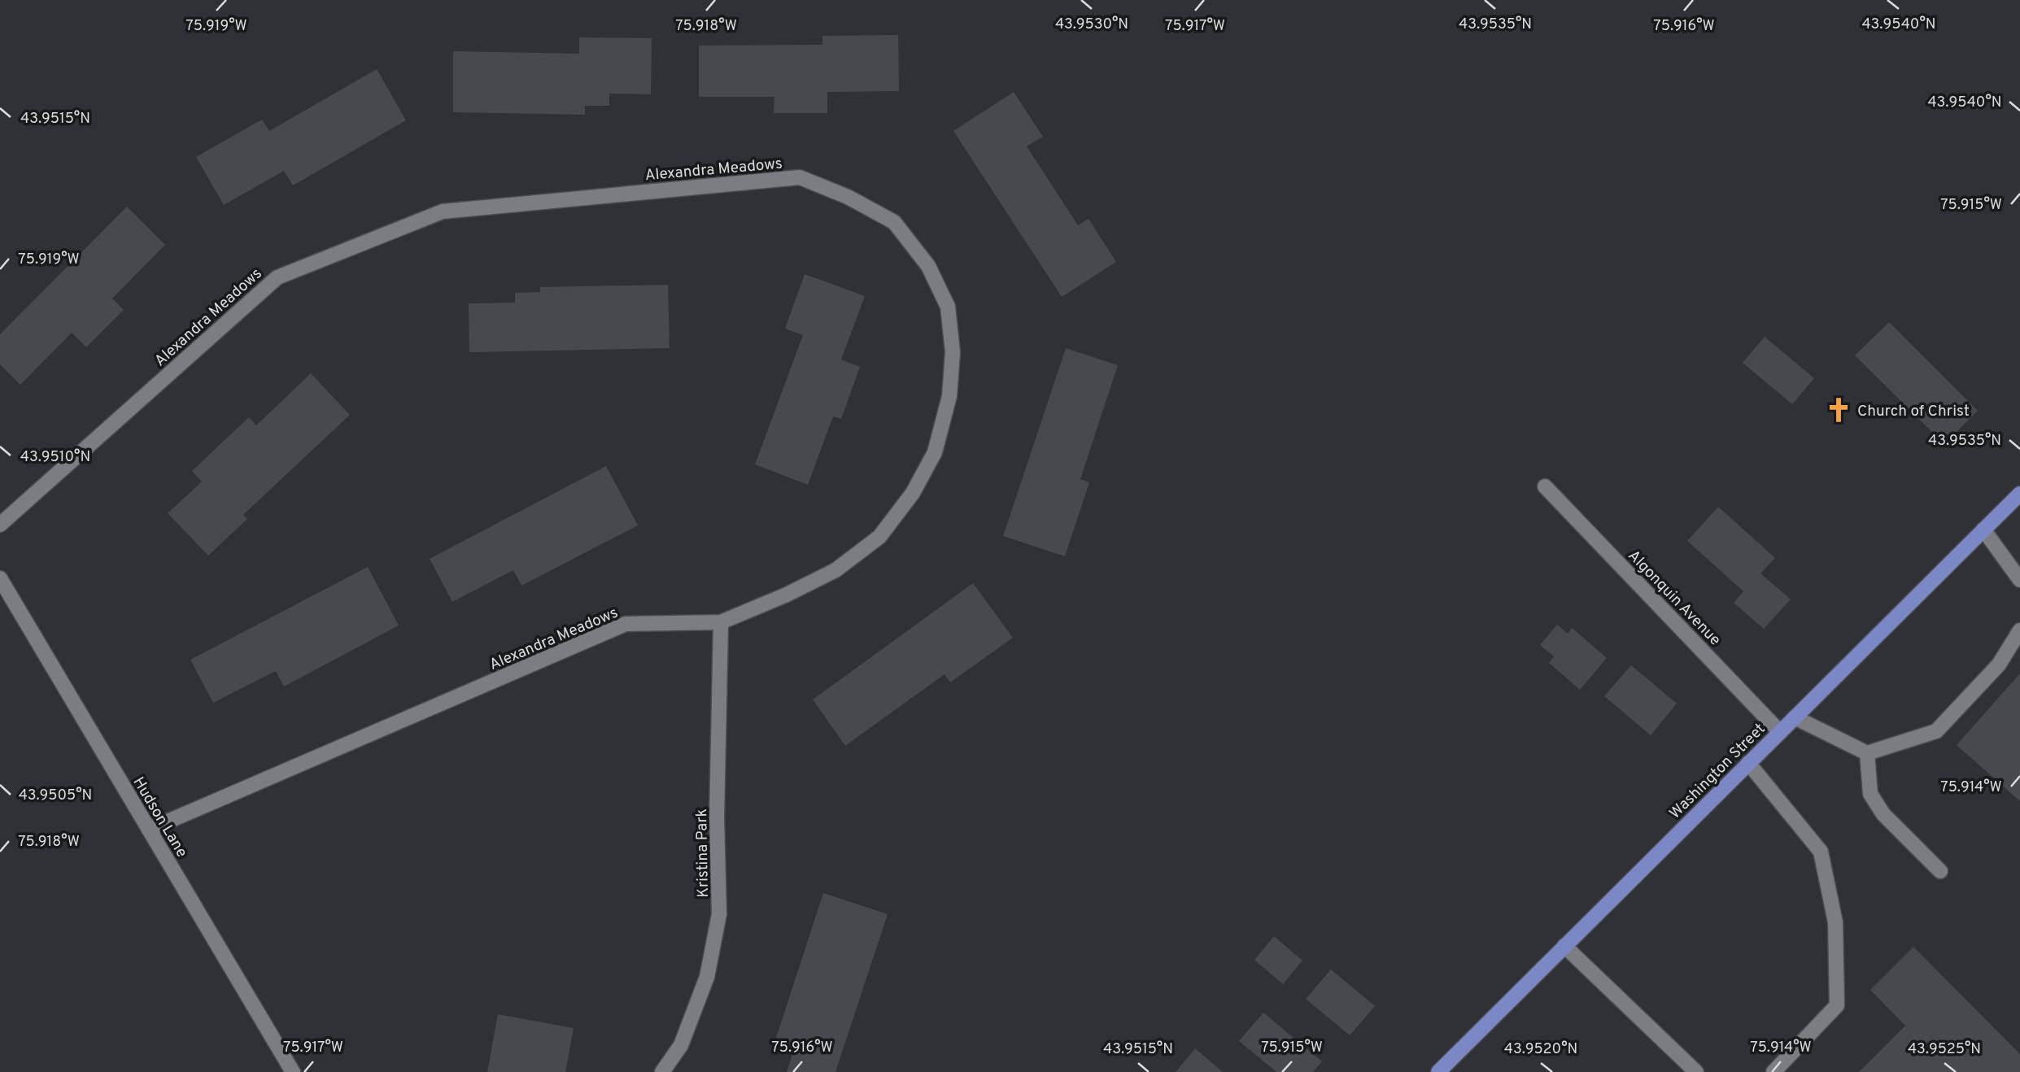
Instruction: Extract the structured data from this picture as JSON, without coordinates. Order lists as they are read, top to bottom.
{
  "streets": {
    "main road": ["Washington Street"],
    "street": [
      "Alexandra Meadows",
      "Algonquin Avenue",
      "Hudson Lane",
      "Kristina Park"
    ]
  },
  "crossings": [
    ["Alexandra Meadows", "Hudson Lane"],
    ["Alexandra Meadows", "Kristina Park"],
    ["Algonquin Avenue", "Washington Street"]
  ],
  "places": {
    "church": ["Church of Christ"]
  },
  "coordinates": [
    "43.9540°N",
    "43.9530°N",
    "43.9535°N",
    "75.919°W",
    "75.918°W",
    "75.917°W",
    "75.916°W",
    "43.9515°N",
    "75.915°W",
    "43.9510°N",
    "75.914°W",
    "43.9505°N",
    "43.9520°N",
    "43.9525°N"
  ]
}
